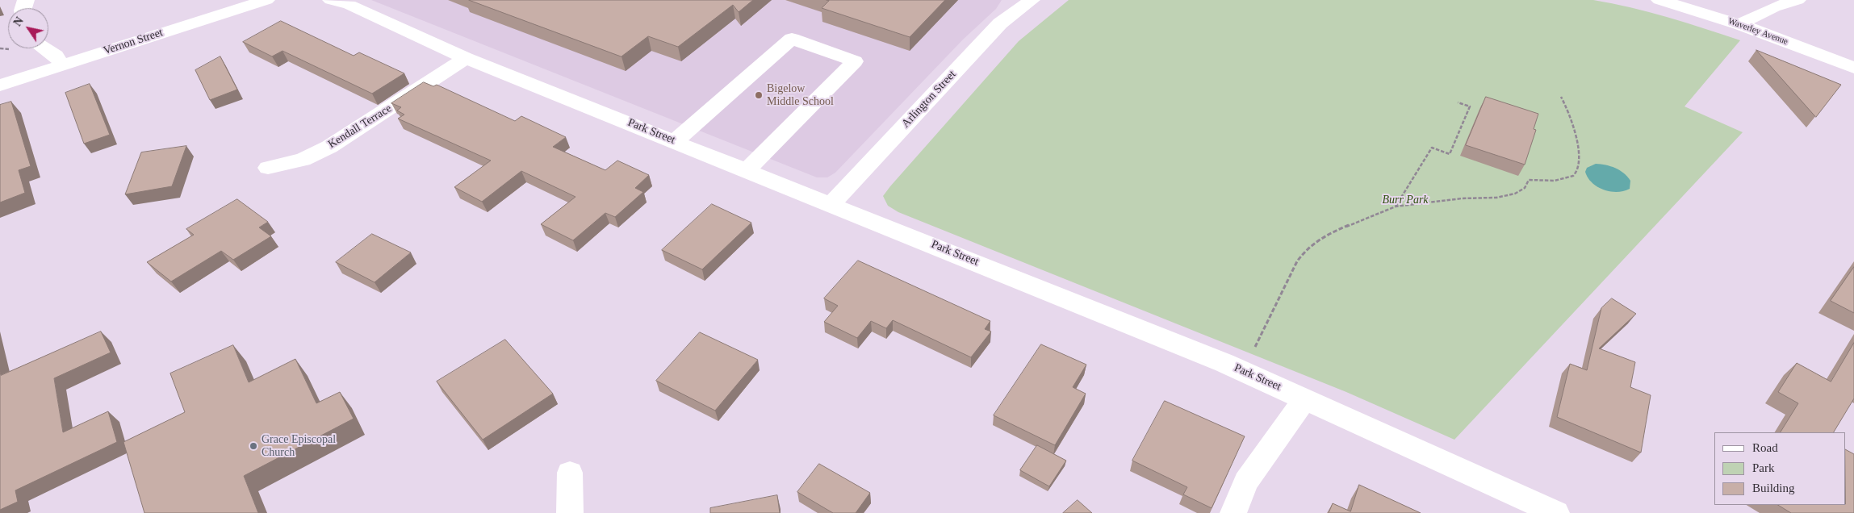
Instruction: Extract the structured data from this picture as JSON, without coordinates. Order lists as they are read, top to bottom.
{
  "streets": {
    "street": [
      "Waverley Avenue",
      "Vernon Street",
      "Arlington Street",
      "Kendall Terrace",
      "Park Street"
    ]
  },
  "crossings": [
    ["Arlington Street", "Park Street"],
    ["Kendall Terrace", "Park Street"]
  ],
  "parks": ["Burr Park"],
  "places": ["Bigelow Middle School", "Grace Episcopal Church"],
  "legend": ["Road", "Park", "Building"],
  "north": "top left"
}
